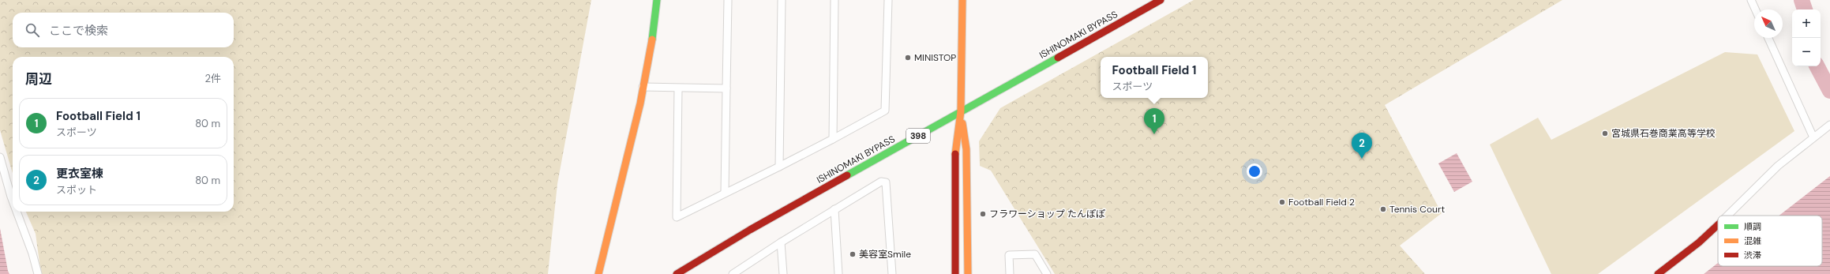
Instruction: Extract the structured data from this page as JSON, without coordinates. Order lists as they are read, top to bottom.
{
  "streets": {
    "main road": ["ISHINOMAKI BYPASS", "398"]
  },
  "places": [
    "MINISTOP",
    "宮城県石巻商業高等学校",
    "Football Field 2",
    "Tennis Court",
    "フラワーショップ たんぽぽ",
    "美容室Smile"
  ],
  "legend": ["順調", "混雑", "渋滞"],
  "north": "top left",
  "page": {
    "map_buttons": ["+", "−"],
    "search": "ここで検索",
    "popup": ["Football Field 1", "スポーツ"],
    "heading": ["周辺", "2件"],
    "list": [
      {
        "mark": "1",
        "name": "Football Field 1",
        "note": "スポーツ",
        "value": "80 m"
      },
      {
        "mark": "2",
        "name": "更衣室棟",
        "note": "スポット",
        "value": "80 m"
      }
    ],
    "pins": ["1", "2"]
  }
}
